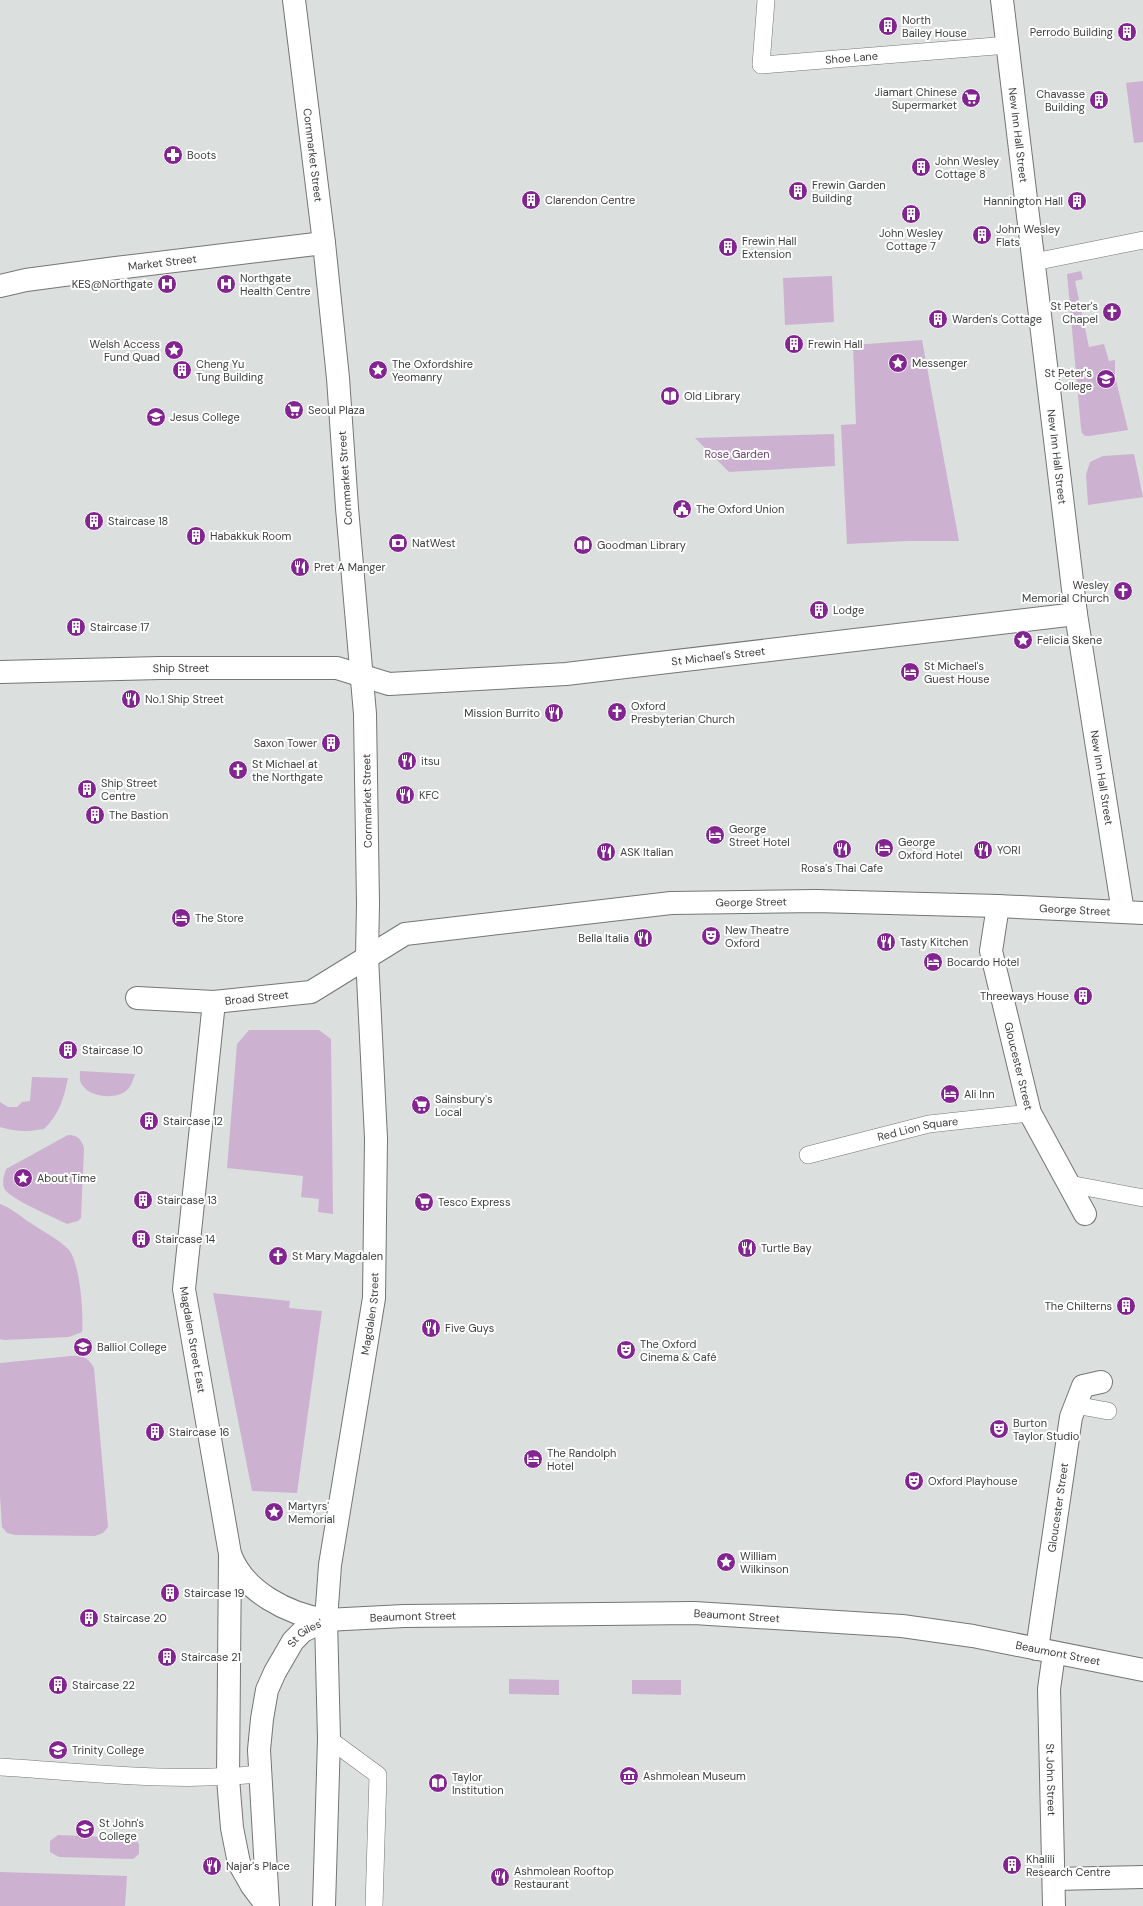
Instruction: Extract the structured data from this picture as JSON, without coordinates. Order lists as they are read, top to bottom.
{
  "streets": {
    "street": [
      "New Inn Hall Street",
      "Cornmarket Street",
      "Market Street",
      "St Michael's Street",
      "Ship Street",
      "George Street",
      "Broad Street",
      "Gloucester Street",
      "Magdalen Street",
      "Magdalen Street East",
      "Beaumont Street",
      "St Giles'",
      "St John Street"
    ],
    "lane": ["Shoe Lane", "Red Lion Square"]
  },
  "crossings": [
    ["Shoe Lane", "New Inn Hall Street"],
    ["New Inn Hall Street", "St Michael's Street"],
    ["New Inn Hall Street", "George Street"],
    ["Cornmarket Street", "Market Street"],
    ["Cornmarket Street", "St Michael's Street"],
    ["Cornmarket Street", "Ship Street"],
    ["Cornmarket Street", "George Street"],
    ["Cornmarket Street", "Broad Street"],
    ["Cornmarket Street", "Magdalen Street"],
    ["St Michael's Street", "Ship Street"],
    ["George Street", "Broad Street"],
    ["George Street", "Gloucester Street"],
    ["George Street", "Magdalen Street"],
    ["Broad Street", "Magdalen Street"],
    ["Broad Street", "Magdalen Street East"],
    ["Gloucester Street", "Red Lion Square"],
    ["Gloucester Street", "Beaumont Street"],
    ["Gloucester Street", "St John Street"],
    ["Magdalen Street", "Magdalen Street East"],
    ["Magdalen Street", "Beaumont Street"],
    ["Magdalen Street", "St Giles'"],
    ["Magdalen Street East", "Beaumont Street"],
    ["Magdalen Street East", "St Giles'"],
    ["Beaumont Street", "St Giles'"],
    ["Beaumont Street", "St John Street"]
  ],
  "parks": ["Rose Garden"],
  "places": {
    "building": [
      "North Bailey House",
      "Perrodo Building",
      "Chavasse Building",
      "John Wesley Cottage 8",
      "Frewin Garden Building",
      "Clarendon Centre",
      "Hannington Hall",
      "John Wesley Cottage 7",
      "John Wesley Flats",
      "Frewin Hall Extension",
      "Warden's Cottage",
      "Frewin Hall",
      "Cheng Yu Tung Building",
      "Staircase 18",
      "Habakkuk Room",
      "Lodge",
      "Staircase 17",
      "Saxon Tower",
      "Ship Street Centre",
      "The Bastion",
      "Threeways House",
      "Staircase 10",
      "Staircase 12",
      "Staircase 13",
      "Staircase 14",
      "The Chilterns",
      "Staircase 16",
      "Staircase 19",
      "Staircase 20",
      "Staircase 21",
      "Staircase 22",
      "Khalili Research Centre"
    ],
    "supermarket": [
      "Jiamart Chinese Supermarket",
      "Seoul Plaza",
      "Sainsbury's Local",
      "Tesco Express"
    ],
    "pharmacy": ["Boots"],
    "hospital": ["KES@Northgate", "Northgate Health Centre"],
    "church": [
      "St Peter's Chapel",
      "Wesley Memorial Church",
      "Oxford Presbyterian Church",
      "St Michael at the Northgate",
      "St Mary Magdalen"
    ],
    "place": [
      "Welsh Access Fund Quad",
      "Messenger",
      "The Oxfordshire Yeomanry",
      "Felicia Skene",
      "About Time",
      "Martyrs' Memorial",
      "William Wilkinson"
    ],
    "school or university": [
      "St Peter's College",
      "Jesus College",
      "Balliol College",
      "Trinity College",
      "St John's College"
    ],
    "library": ["Old Library", "Goodman Library", "Taylor Institution"],
    "public building": ["The Oxford Union"],
    "bank": ["NatWest"],
    "restaurant": [
      "Pret A Manger",
      "No.1 Ship Street",
      "Mission Burrito",
      "itsu",
      "KFC",
      "Rosa's Thai Cafe",
      "YORI",
      "ASK Italian",
      "Bella Italia",
      "Tasty Kitchen",
      "Turtle Bay",
      "Five Guys",
      "Najar's Place",
      "Ashmolean Rooftop Restaurant"
    ],
    "hotel": [
      "St Michael's Guest House",
      "George Street Hotel",
      "George Oxford Hotel",
      "The Store",
      "Bocardo Hotel",
      "Ali Inn",
      "The Randolph Hotel"
    ],
    "theatre": [
      "New Theatre Oxford",
      "The Oxford Cinema & Café",
      "Burton Taylor Studio",
      "Oxford Playhouse"
    ],
    "museum": ["Ashmolean Museum"]
  }
}
